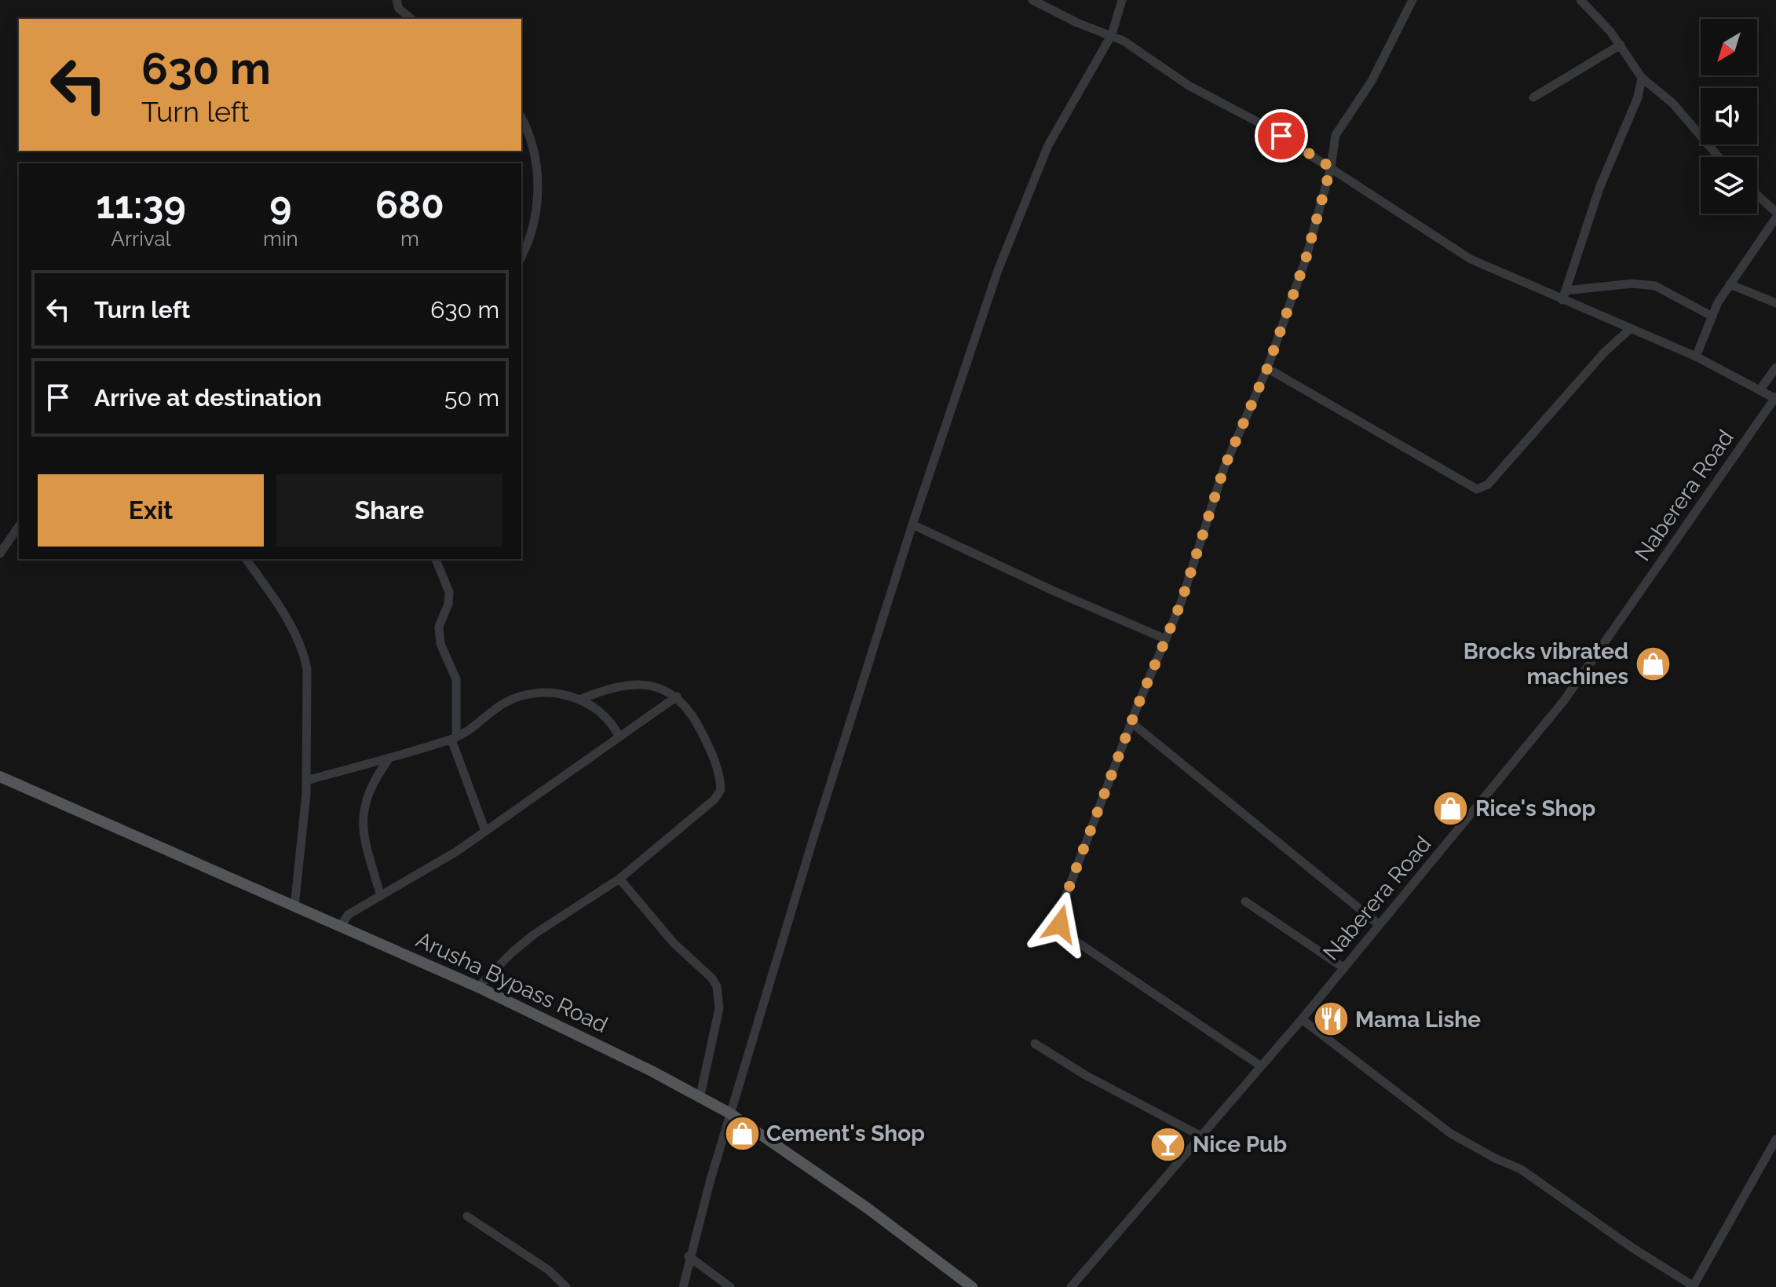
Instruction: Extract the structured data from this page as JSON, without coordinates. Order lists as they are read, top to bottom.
{
  "streets": {
    "main road": ["Arusha Bypass Road"],
    "street": ["Naberera Road"]
  },
  "places": {
    "shop": ["Brocks vibrated machines", "Rice's Shop", "Cement's Shop"],
    "restaurant": ["Mama Lishe"],
    "bar": ["Nice Pub"]
  },
  "north": "bottom left",
  "page": {
    "turn": ["630 m", "Turn left"],
    "eta": [
      "11:39",
      "Arrival",
      "9",
      "min",
      "680",
      "m"
    ],
    "list": [
      {
        "name": "Turn left",
        "value": "630 m"
      },
      {
        "name": "Arrive at destination",
        "value": "50 m"
      }
    ],
    "buttons": ["Exit", "Share"]
  }
}
